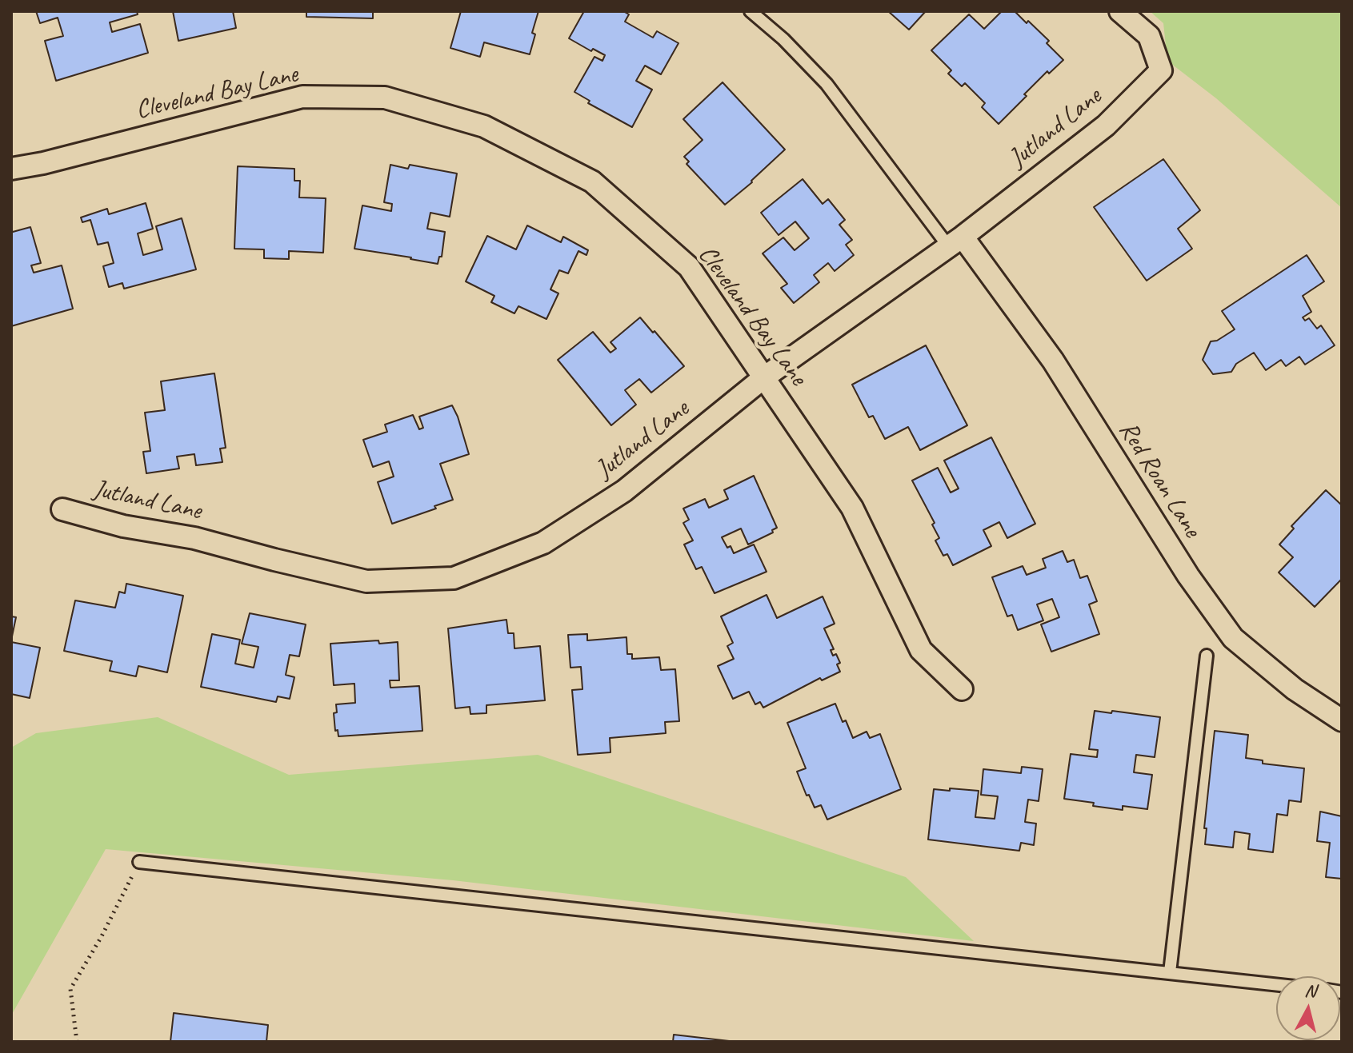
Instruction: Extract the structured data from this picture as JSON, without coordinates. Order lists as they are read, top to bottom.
{
  "streets": {
    "street": ["Cleveland Bay Lane", "Jutland Lane", "Red Roan Lane"]
  },
  "crossings": [
    ["Cleveland Bay Lane", "Jutland Lane"],
    ["Jutland Lane", "Red Roan Lane"]
  ],
  "north": "top"
}
